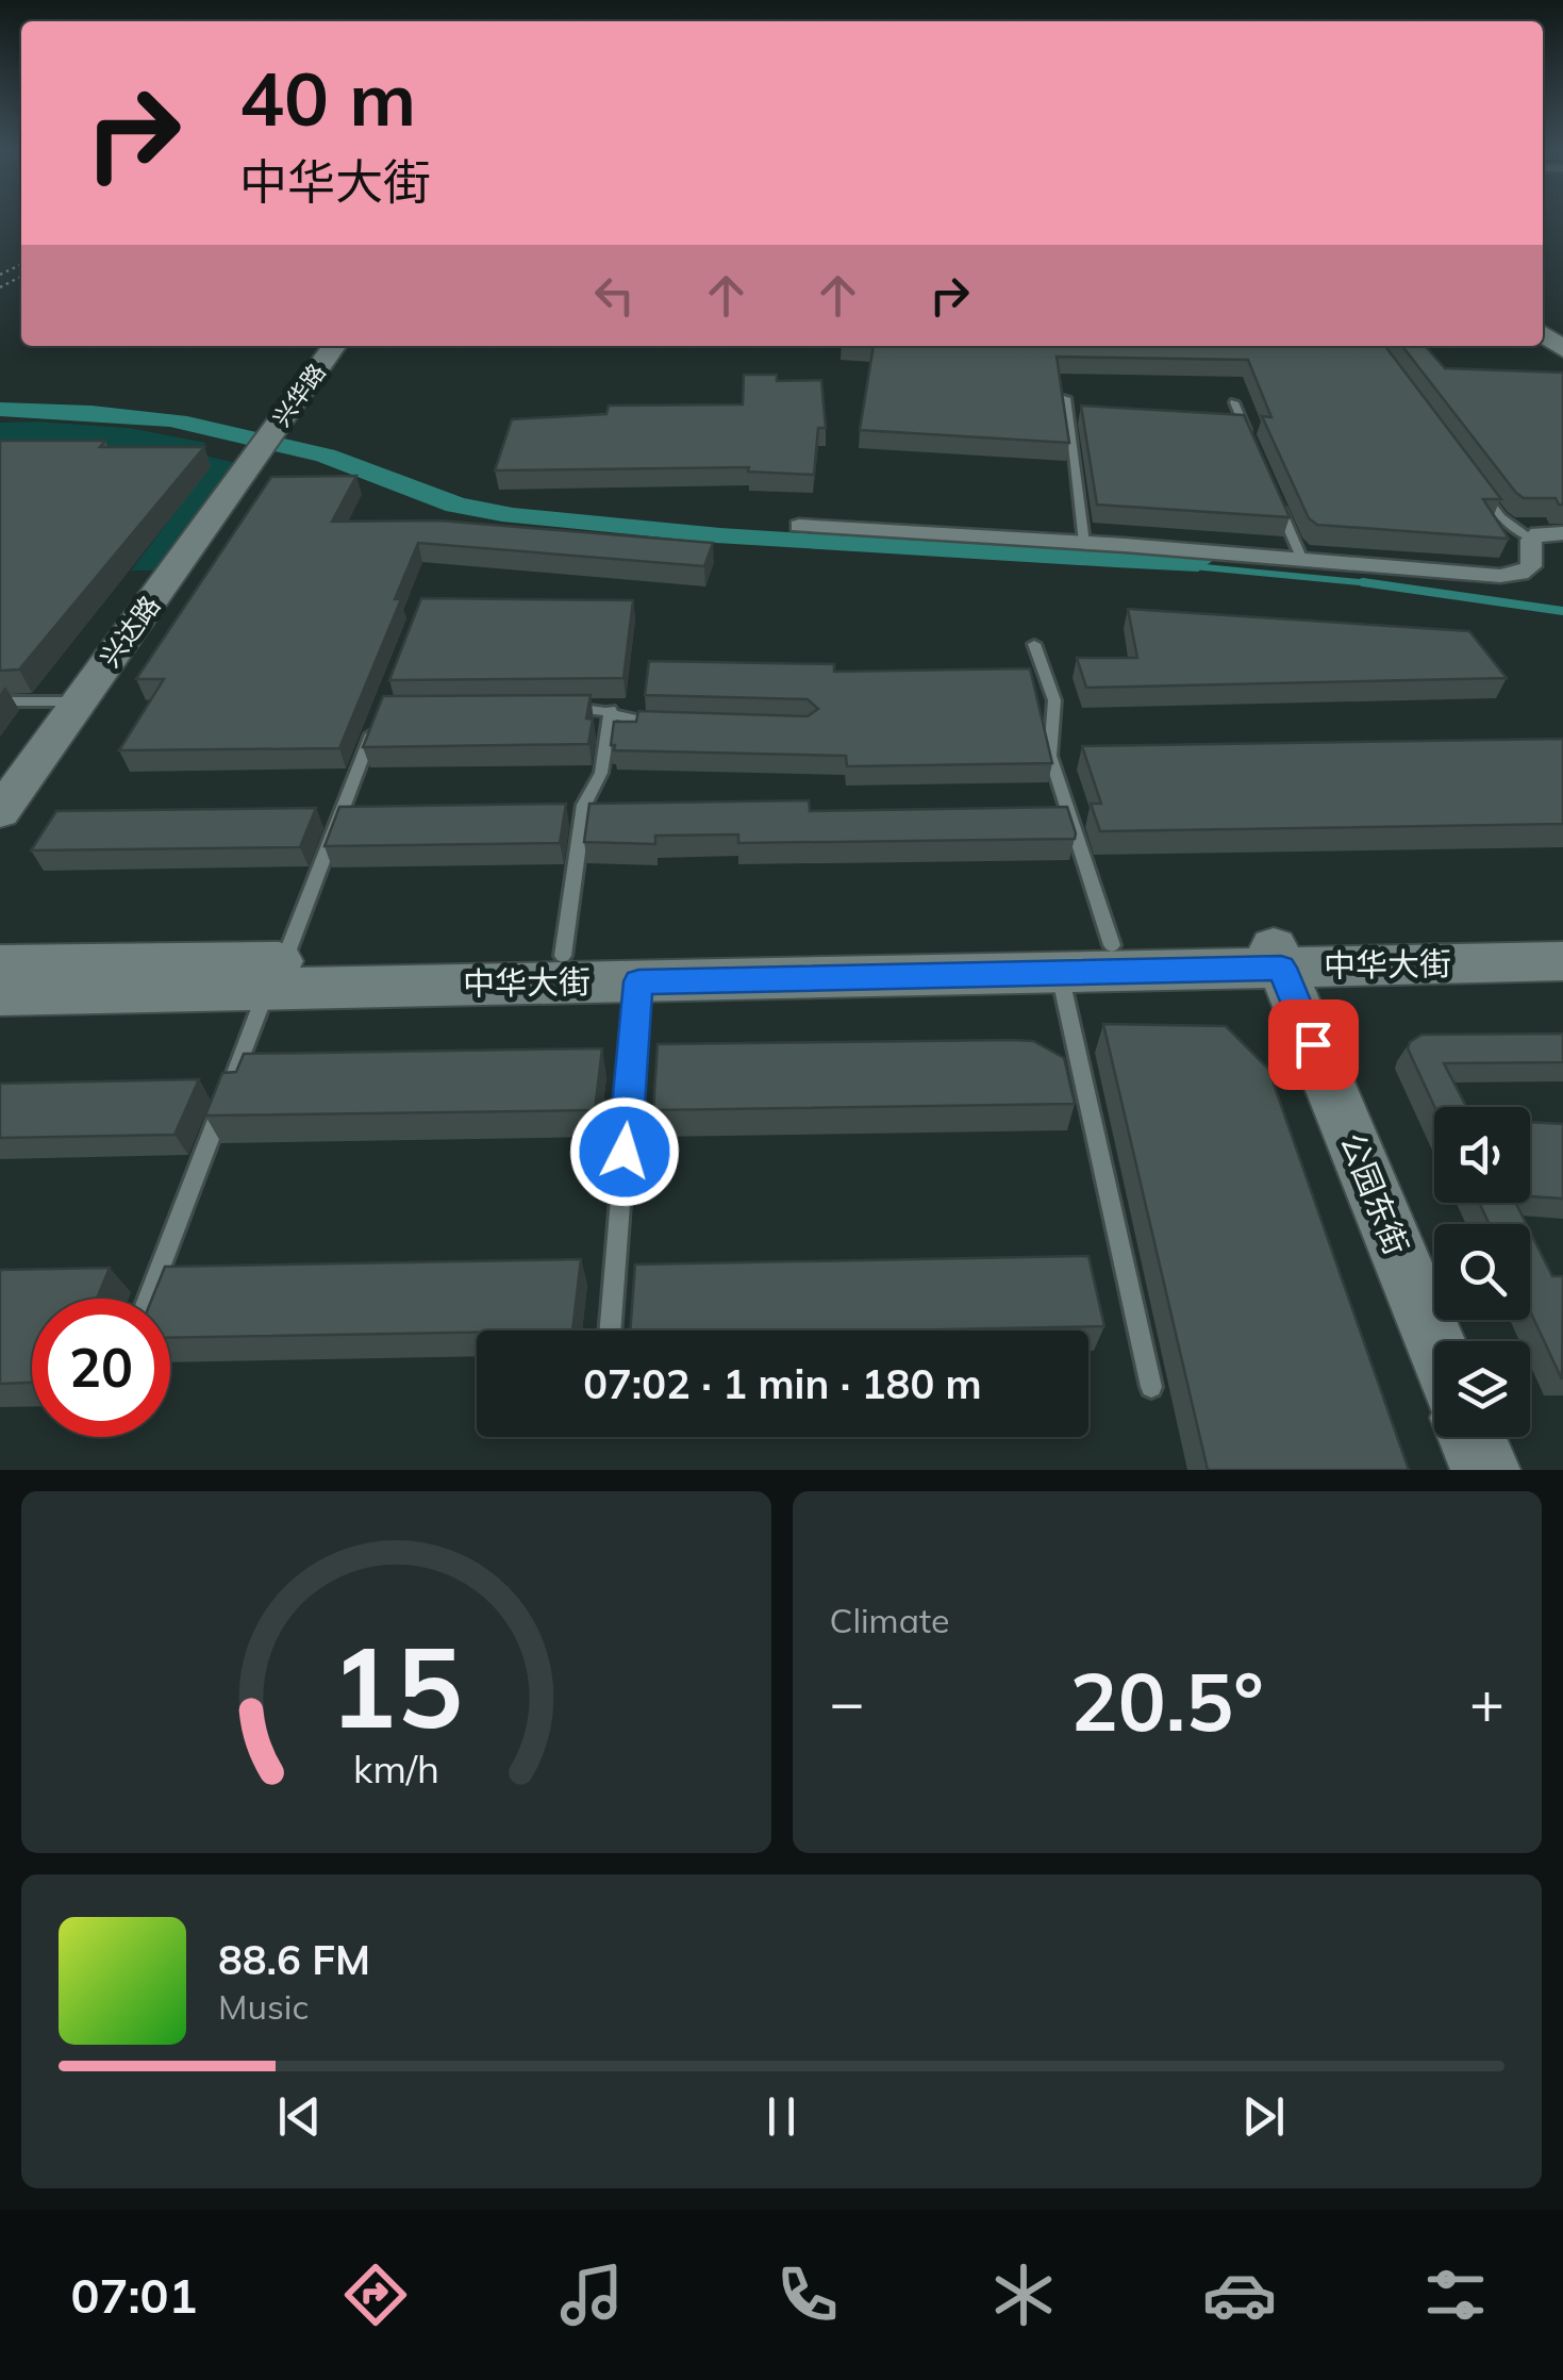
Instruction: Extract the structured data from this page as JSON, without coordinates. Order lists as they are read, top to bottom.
{
  "streets": {
    "street": [
      "兴华路",
      "兴达路",
      "中华大街",
      "公园东街"
    ]
  },
  "crossings": [
    ["兴华路", "兴达路"],
    ["中华大街", "公园东街"]
  ],
  "page": {
    "turn": ["40 m", "中华大街"],
    "limit": "20",
    "trip": "07:02 · 1 min · 180 m",
    "tile": "Climate",
    "heat": ["−", "20.5°", "+"],
    "song": ["88.6 FM", "Music"],
    "tabs": "07:01",
    "gauge": ["15", "km/h"]
  }
}
